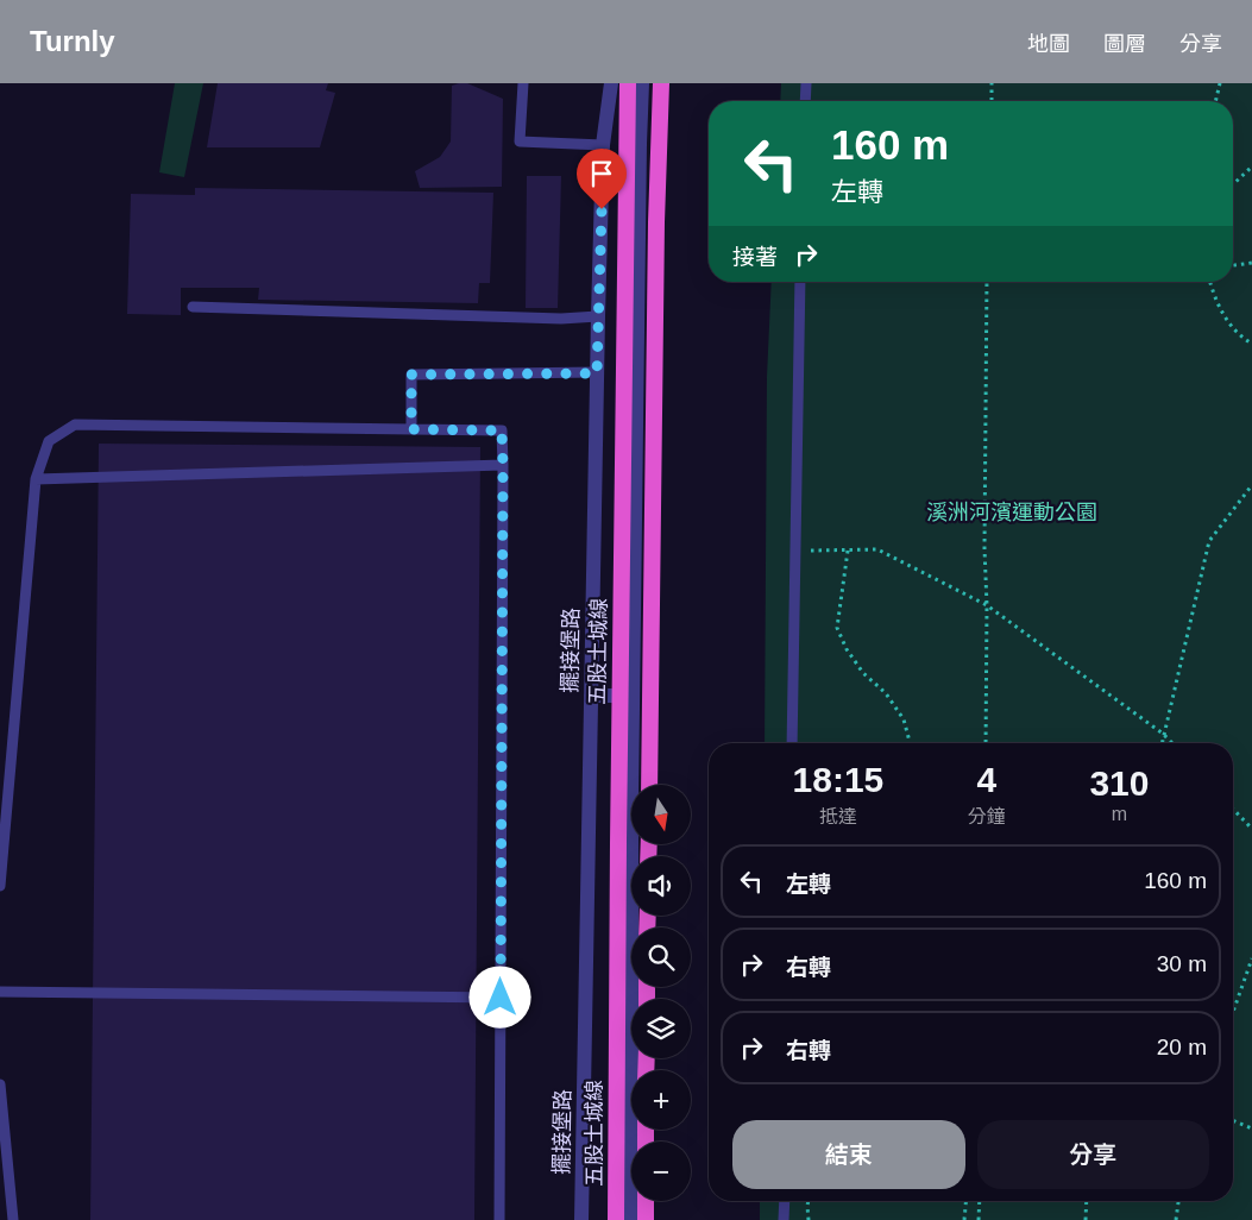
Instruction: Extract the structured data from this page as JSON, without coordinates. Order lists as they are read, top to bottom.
{
  "streets": {
    "highway": ["五股土城線"],
    "street": ["擺接堡路"]
  },
  "parks": ["溪洲河濱運動公園"],
  "north": "bottom",
  "page": {
    "header": "Turnly",
    "nav": ["地圖", "圖層", "分享"],
    "turn": ["160 m", "左轉"],
    "then": "接著",
    "eta": [
      "18:15",
      "抵達",
      "4",
      "分鐘",
      "310",
      "m"
    ],
    "map_buttons": ["+", "−"],
    "list": [
      {
        "name": "左轉",
        "value": "160 m"
      },
      {
        "name": "右轉",
        "value": "30 m"
      },
      {
        "name": "右轉",
        "value": "20 m"
      }
    ],
    "buttons": ["結束", "分享"]
  }
}
